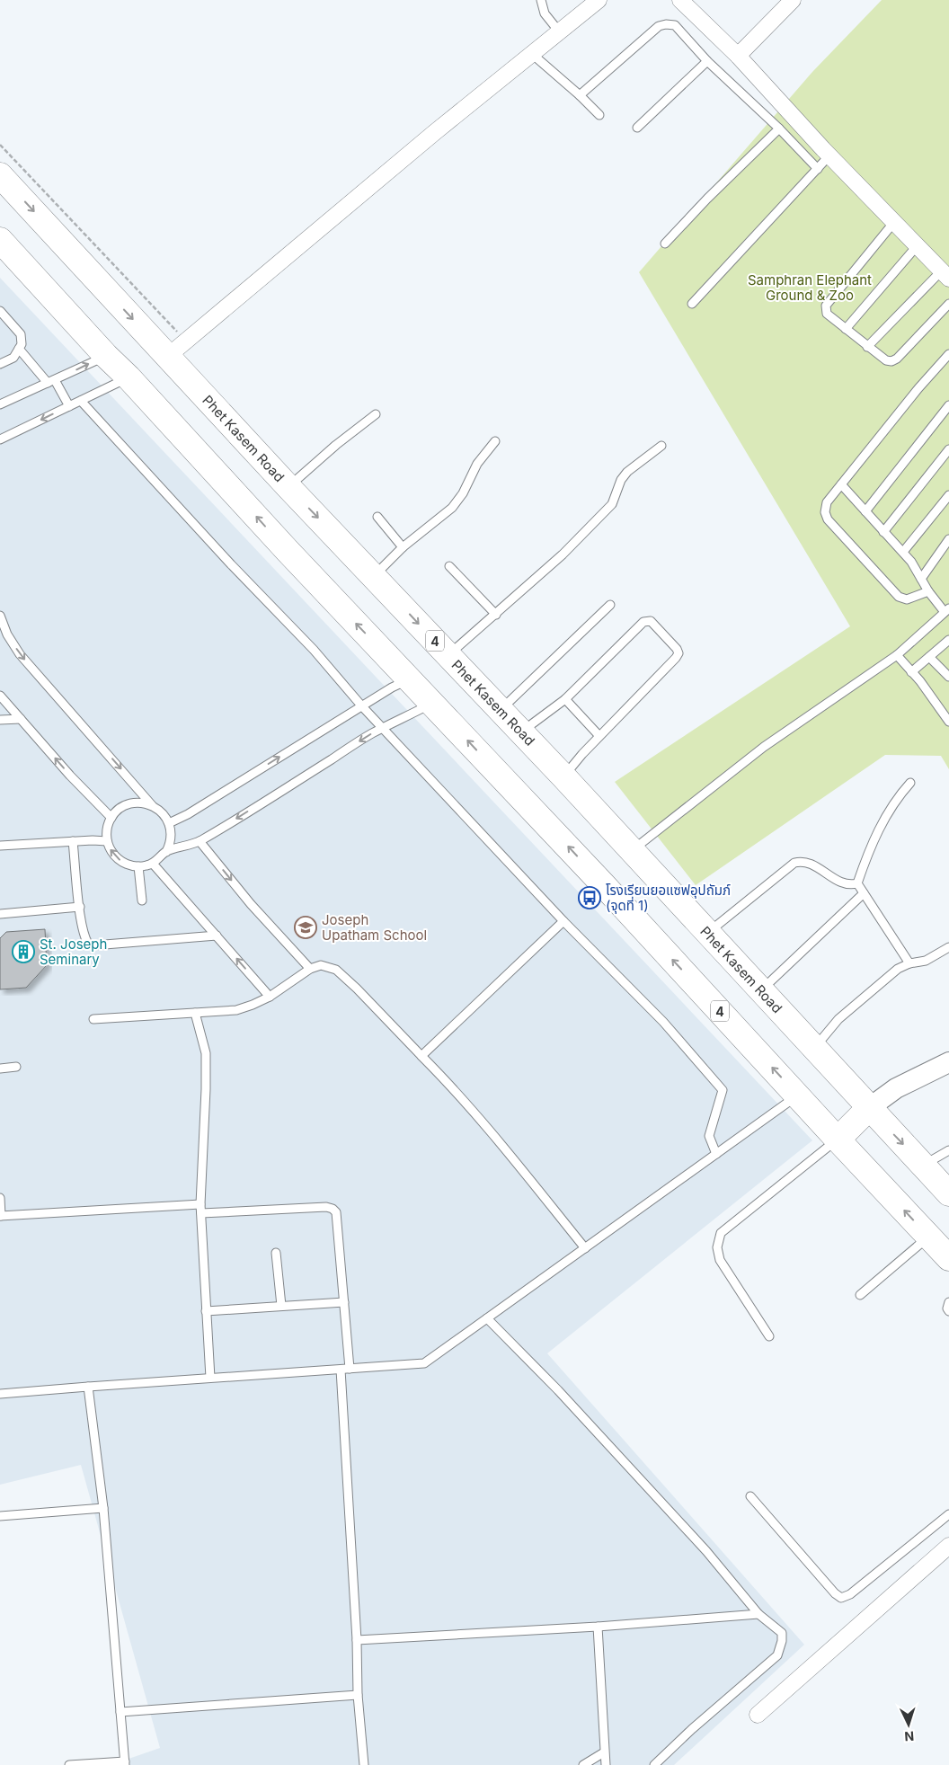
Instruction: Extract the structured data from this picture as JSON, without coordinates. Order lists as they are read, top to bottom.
{
  "streets": {
    "main road": ["Phet Kasem Road", "4"]
  },
  "parks": ["Samphran Elephant Ground & Zoo"],
  "places": {
    "bus stop": ["โรงเรียนยอแซฟอุปถัมภ์ (จุดที่ 1)"],
    "school or university": ["Joseph Upatham School"],
    "building": ["St. Joseph Seminary"]
  },
  "north": "bottom"
}
